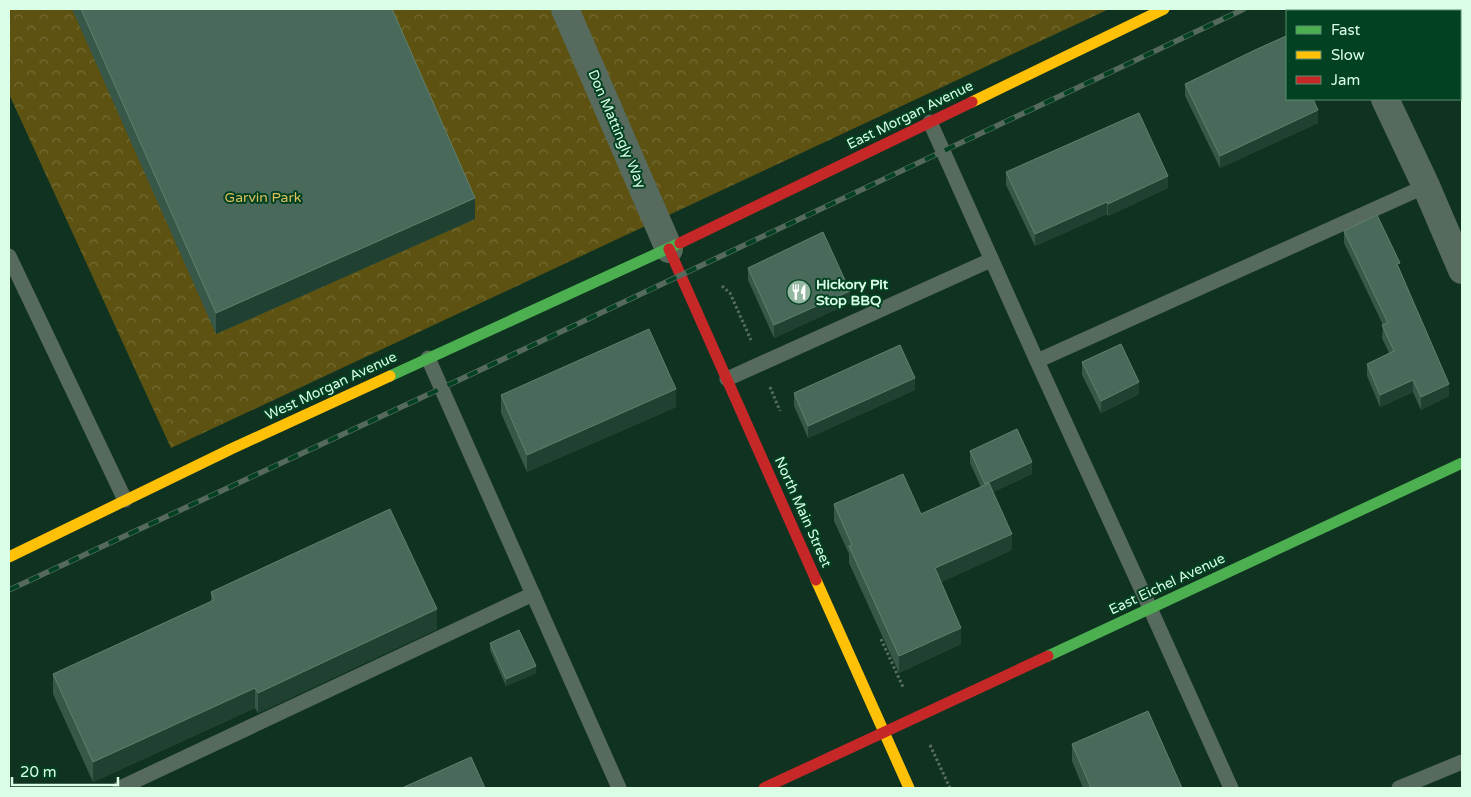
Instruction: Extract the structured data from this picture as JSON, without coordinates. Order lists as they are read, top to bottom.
{
  "streets": {
    "street": [
      "East Morgan Avenue",
      "Don Mattingly Way",
      "West Morgan Avenue",
      "North Main Street",
      "East Eichel Avenue"
    ]
  },
  "crossings": [
    ["East Morgan Avenue", "Don Mattingly Way"],
    ["East Morgan Avenue", "West Morgan Avenue"],
    ["East Morgan Avenue", "North Main Street"],
    ["Don Mattingly Way", "West Morgan Avenue"],
    ["Don Mattingly Way", "North Main Street"],
    ["West Morgan Avenue", "North Main Street"],
    ["North Main Street", "East Eichel Avenue"]
  ],
  "parks": ["Garvin Park"],
  "places": {
    "restaurant": ["Hickory Pit Stop BBQ"]
  },
  "legend": ["Fast", "Slow", "Jam"],
  "scale_bar": "20 m"
}
